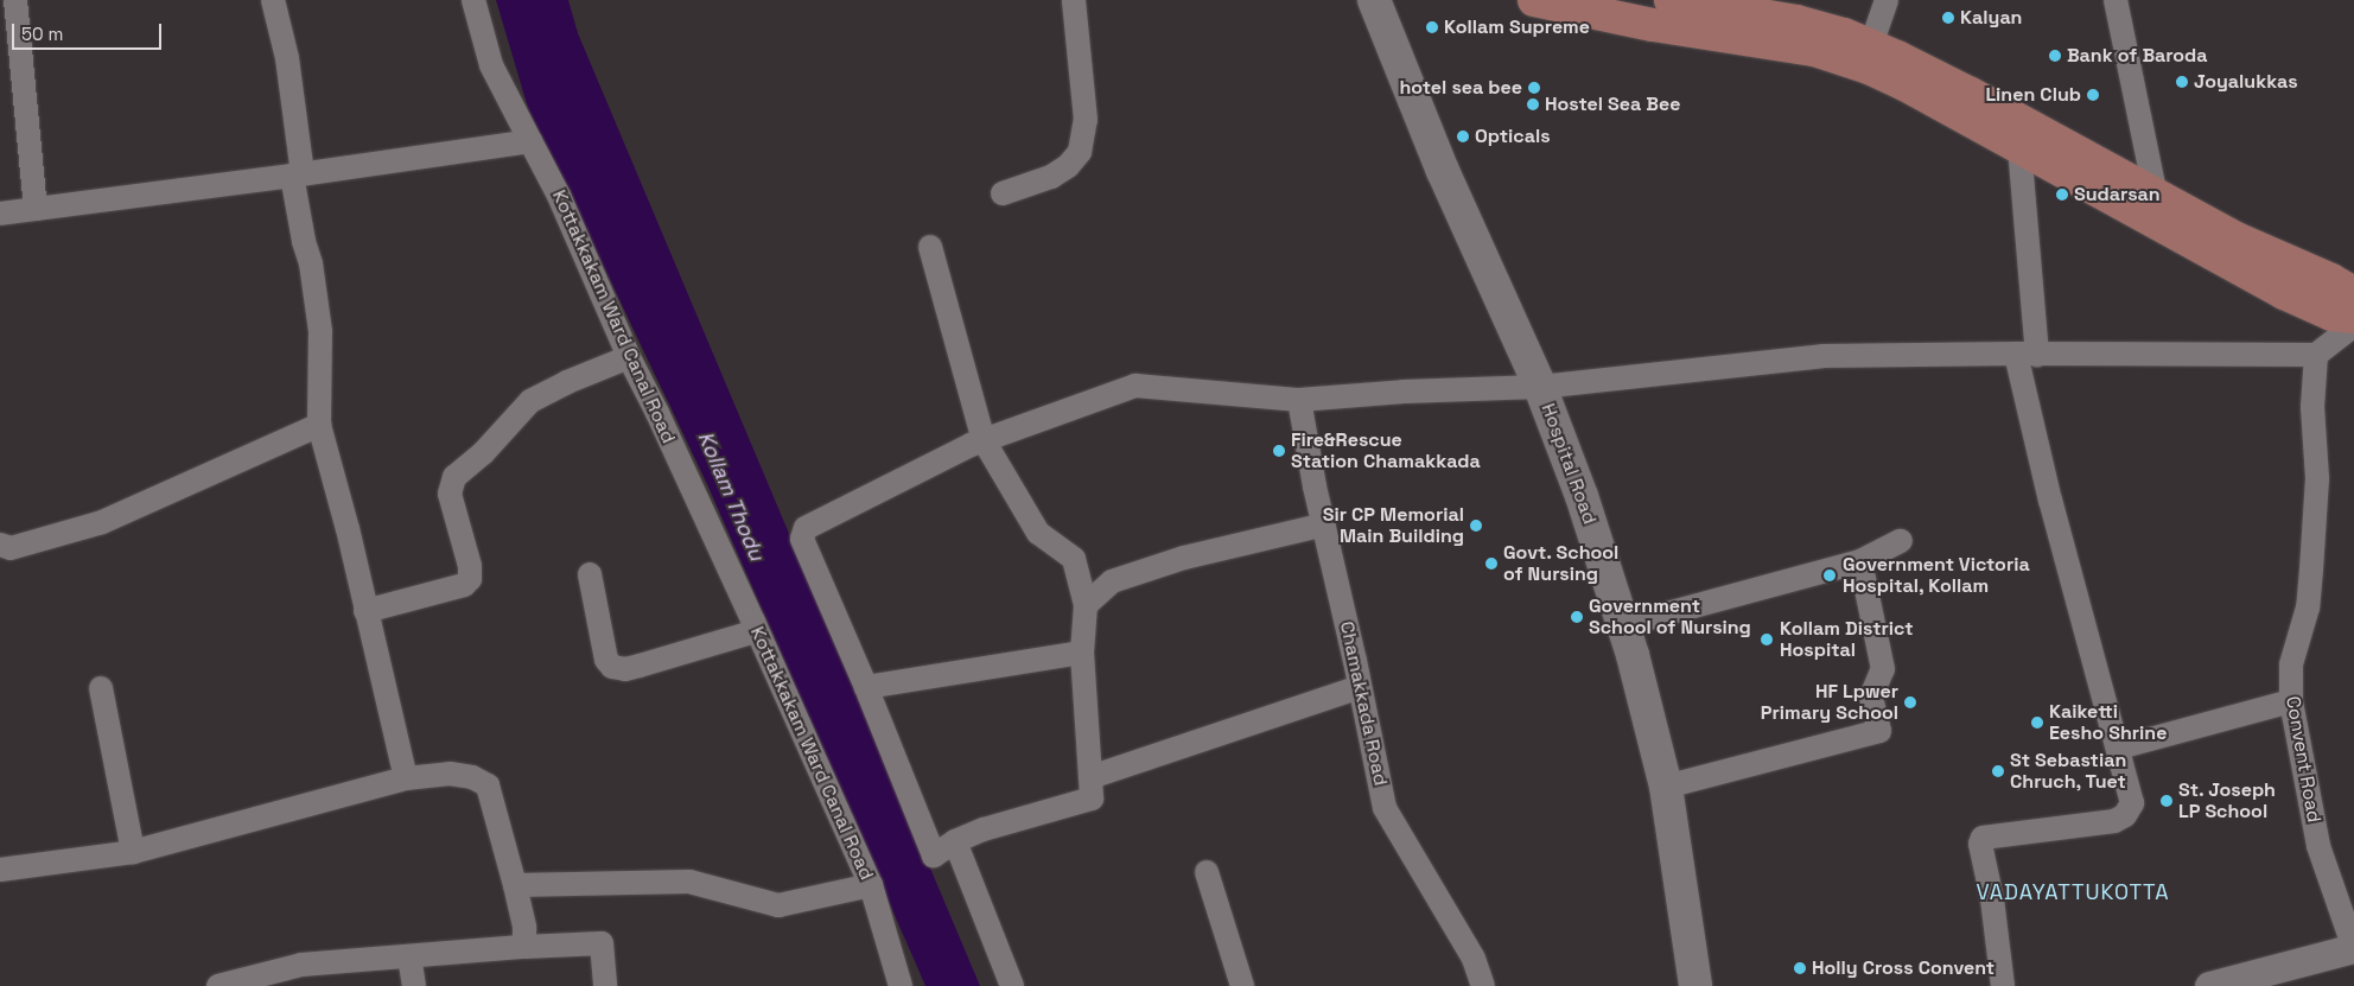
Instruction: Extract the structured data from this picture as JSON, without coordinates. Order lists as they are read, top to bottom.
{
  "streets": {
    "main road": ["Hospital Road"],
    "street": ["Kottakkakam Ward Canal Road", "Chamakkada Road", "Convent Road"]
  },
  "districts": ["VADAYATTUKOTTA"],
  "water": ["Kollam Thodu"],
  "places": [
    "Kalyan",
    "Kollam Supreme",
    "Bank of Baroda",
    "Joyalukkas",
    "hotel sea bee",
    "Linen Club",
    "Hostel Sea Bee",
    "Opticals",
    "Sudarsan",
    "Fire&Rescue Station Chamakkada",
    "Sir CP Memorial Main Building",
    "Govt. School of Nursing",
    "Government Victoria Hospital, Kollam",
    "Government School of Nursing",
    "Kollam District Hospital",
    "HF Lpwer Primary School",
    "Kaiketti Eesho Shrine",
    "St Sebastian Chruch, Tuet",
    "St. Joseph LP School",
    "Holly Cross Convent"
  ],
  "scale_bar": "50 m"
}
